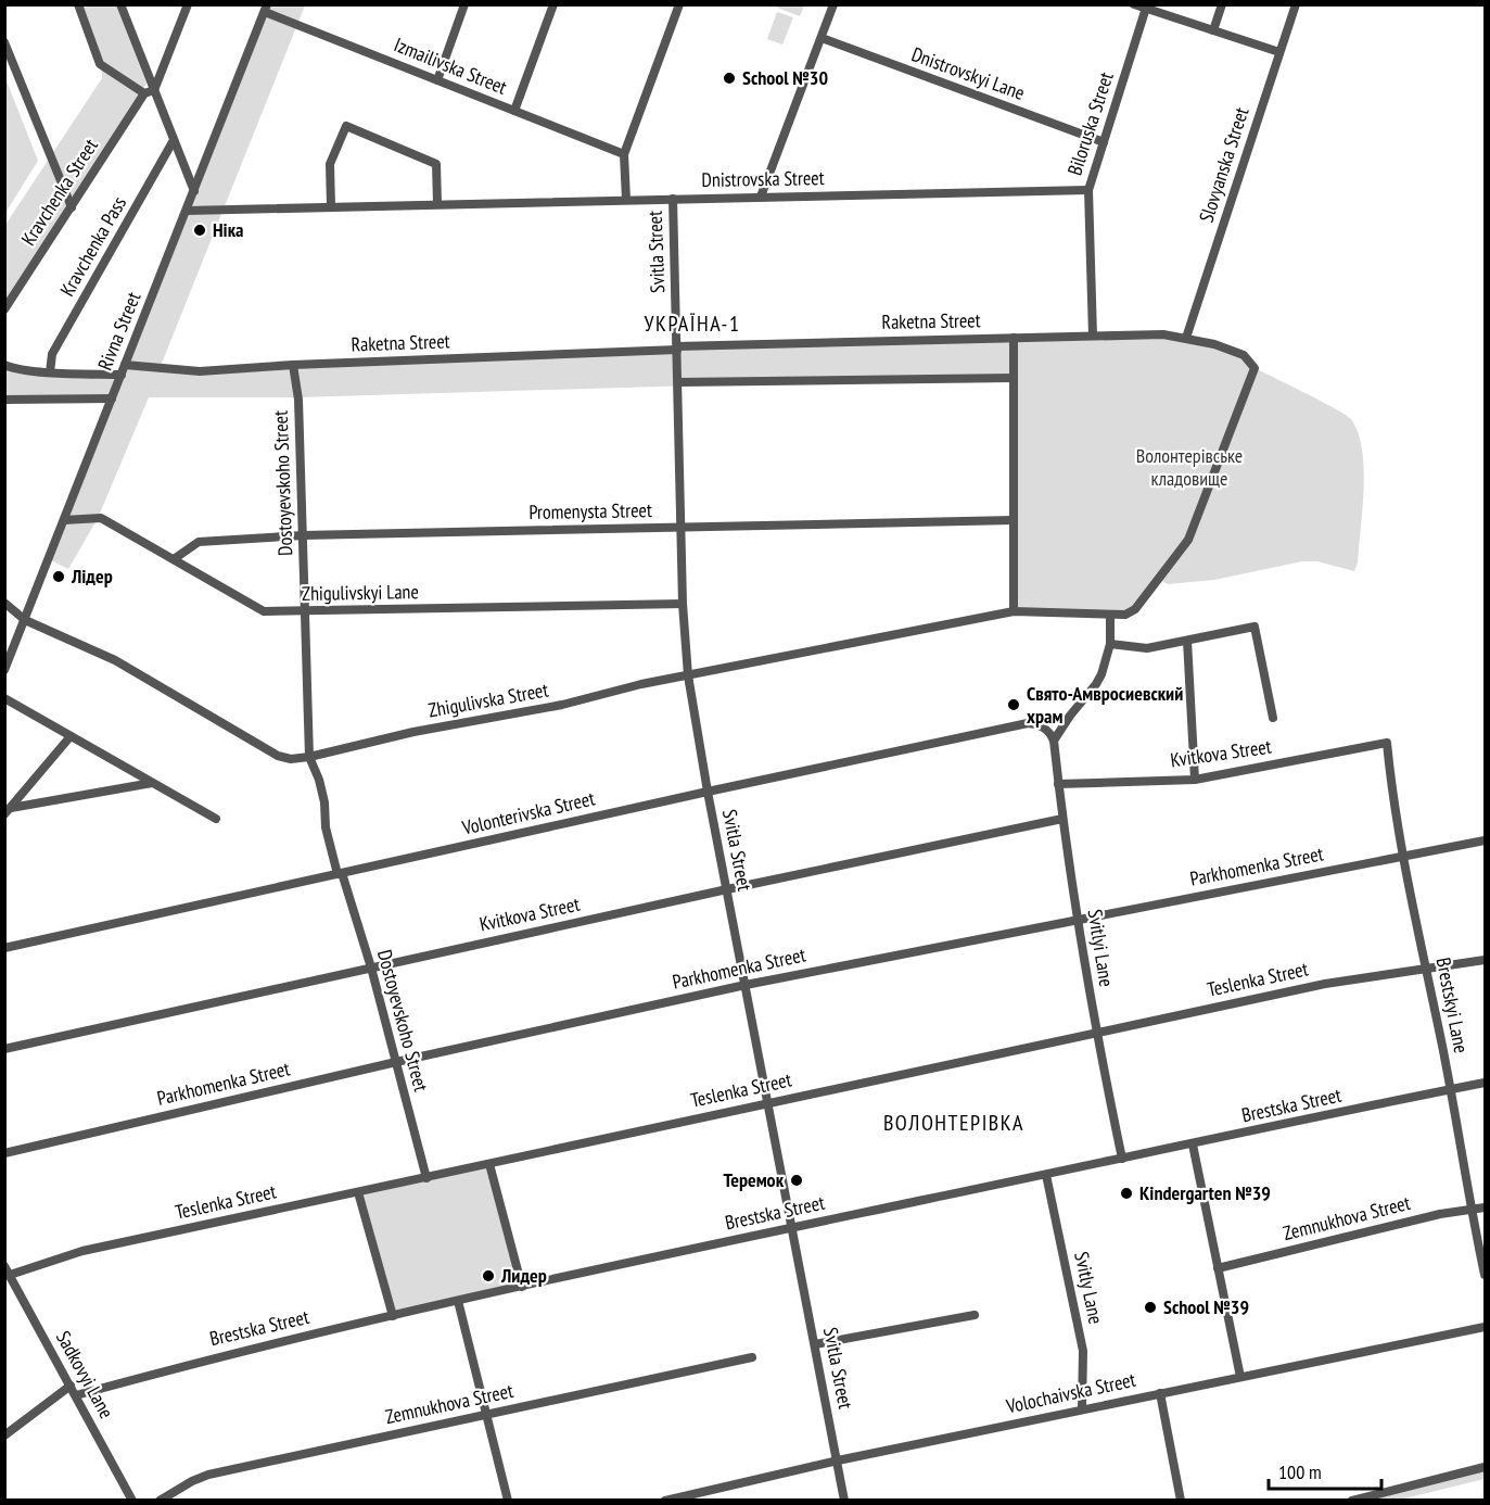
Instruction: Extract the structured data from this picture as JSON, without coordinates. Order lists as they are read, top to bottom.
{
  "streets": {
    "street": [
      "Izmailivska Street",
      "Dnistrovskyi Lane",
      "Biloruska Street",
      "Slovyanska Street",
      "Dnistrovska Street",
      "Kravchenka Street",
      "Kravchenka Pass",
      "Svitla Street",
      "Raketna Street",
      "Rivna Street",
      "Dostoyevskoho Street",
      "Promenysta Street",
      "Zhigulivskyi Lane",
      "Zhigulivska Street",
      "Kvitkova Street",
      "Volonterivska Street",
      "Parkhomenka Street",
      "Svitlyi Lane",
      "Teslenka Street",
      "Brestskyi Lane",
      "Brestska Street",
      "Zemnukhova Street",
      "Svitly Lane",
      "Sadkovyi Lane",
      "Volochaivska Street"
    ]
  },
  "crossings": [
    ["Izmailivska Street", "Svitla Street"],
    ["Izmailivska Street", "Rivna Street"],
    ["Dnistrovskyi Lane", "Biloruska Street"],
    ["Biloruska Street", "Dnistrovska Street"],
    ["Biloruska Street", "Raketna Street"],
    ["Slovyanska Street", "Raketna Street"],
    ["Dnistrovska Street", "Svitla Street"],
    ["Dnistrovska Street", "Rivna Street"],
    ["Svitla Street", "Raketna Street"],
    ["Svitla Street", "Promenysta Street"],
    ["Svitla Street", "Zhigulivskyi Lane"],
    ["Svitla Street", "Zhigulivska Street"],
    ["Svitla Street", "Kvitkova Street"],
    ["Svitla Street", "Volonterivska Street"],
    ["Svitla Street", "Parkhomenka Street"],
    ["Svitla Street", "Teslenka Street"],
    ["Svitla Street", "Brestska Street"],
    ["Svitla Street", "Volochaivska Street"],
    ["Raketna Street", "Rivna Street"],
    ["Raketna Street", "Dostoyevskoho Street"],
    ["Raketna Street", "Zhigulivska Street"],
    ["Rivna Street", "Zhigulivskyi Lane"],
    ["Rivna Street", "Zhigulivska Street"],
    ["Dostoyevskoho Street", "Promenysta Street"],
    ["Dostoyevskoho Street", "Zhigulivskyi Lane"],
    ["Dostoyevskoho Street", "Zhigulivska Street"],
    ["Dostoyevskoho Street", "Kvitkova Street"],
    ["Dostoyevskoho Street", "Volonterivska Street"],
    ["Dostoyevskoho Street", "Parkhomenka Street"],
    ["Dostoyevskoho Street", "Teslenka Street"],
    ["Promenysta Street", "Zhigulivskyi Lane"],
    ["Kvitkova Street", "Svitlyi Lane"],
    ["Kvitkova Street", "Brestskyi Lane"],
    ["Volonterivska Street", "Svitlyi Lane"],
    ["Parkhomenka Street", "Svitlyi Lane"],
    ["Parkhomenka Street", "Brestskyi Lane"],
    ["Svitlyi Lane", "Teslenka Street"],
    ["Svitlyi Lane", "Brestska Street"],
    ["Teslenka Street", "Brestskyi Lane"],
    ["Teslenka Street", "Sadkovyi Lane"],
    ["Brestskyi Lane", "Brestska Street"],
    ["Brestskyi Lane", "Zemnukhova Street"],
    ["Brestska Street", "Svitly Lane"],
    ["Brestska Street", "Sadkovyi Lane"],
    ["Svitly Lane", "Volochaivska Street"]
  ],
  "districts": ["УКРАЇНА-1", "ВОЛОНТЕРІВКА"],
  "parks": ["Волонтерівське кладовище"],
  "places": [
    "School №30",
    "Ніка",
    "Лідер",
    "Свято-Амвросиевский храм",
    "Теремок",
    "Kindergarten №39",
    "Лидер",
    "School №39"
  ],
  "scale_bar": "100 m"
}
